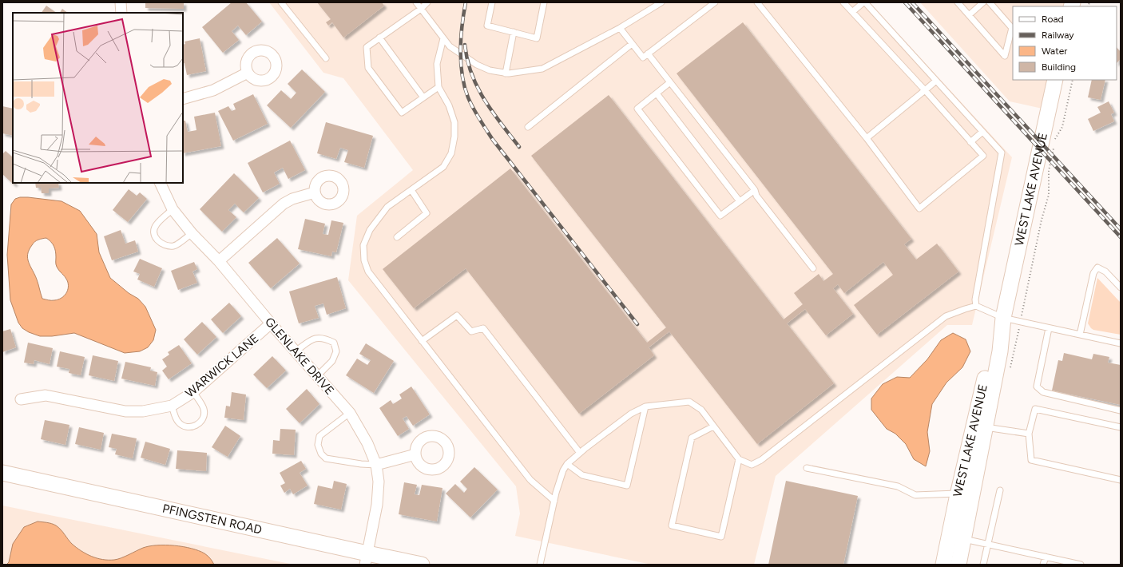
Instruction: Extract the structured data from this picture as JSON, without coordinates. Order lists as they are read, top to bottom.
{
  "streets": {
    "street": [
      "WEST LAKE AVENUE",
      "GLENLAKE DRIVE",
      "WARWICK LANE",
      "PFINGSTEN ROAD"
    ]
  },
  "crossings": [
    ["GLENLAKE DRIVE", "WARWICK LANE"],
    ["GLENLAKE DRIVE", "PFINGSTEN ROAD"]
  ],
  "legend": [
    "Road",
    "Railway",
    "Water",
    "Building"
  ]
}
